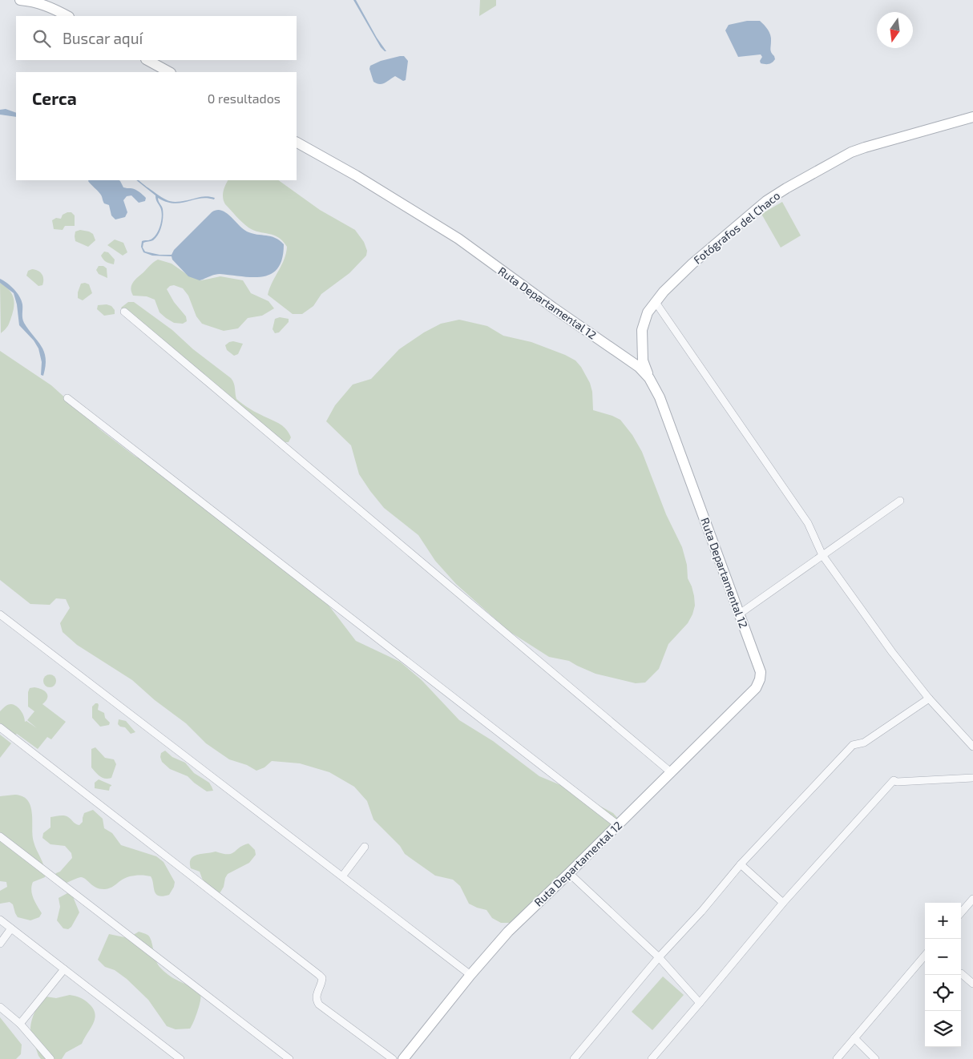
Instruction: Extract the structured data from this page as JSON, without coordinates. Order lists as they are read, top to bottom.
{
  "streets": {
    "main road": ["Fotógrafos del Chaco", "Ruta Departamental 12"]
  },
  "crossings": [
    ["Fotógrafos del Chaco", "Ruta Departamental 12"]
  ],
  "north": "bottom",
  "page": {
    "search": "Buscar aquí",
    "heading": ["Cerca", "0 resultados"],
    "map_buttons": ["+", "−"]
  }
}
